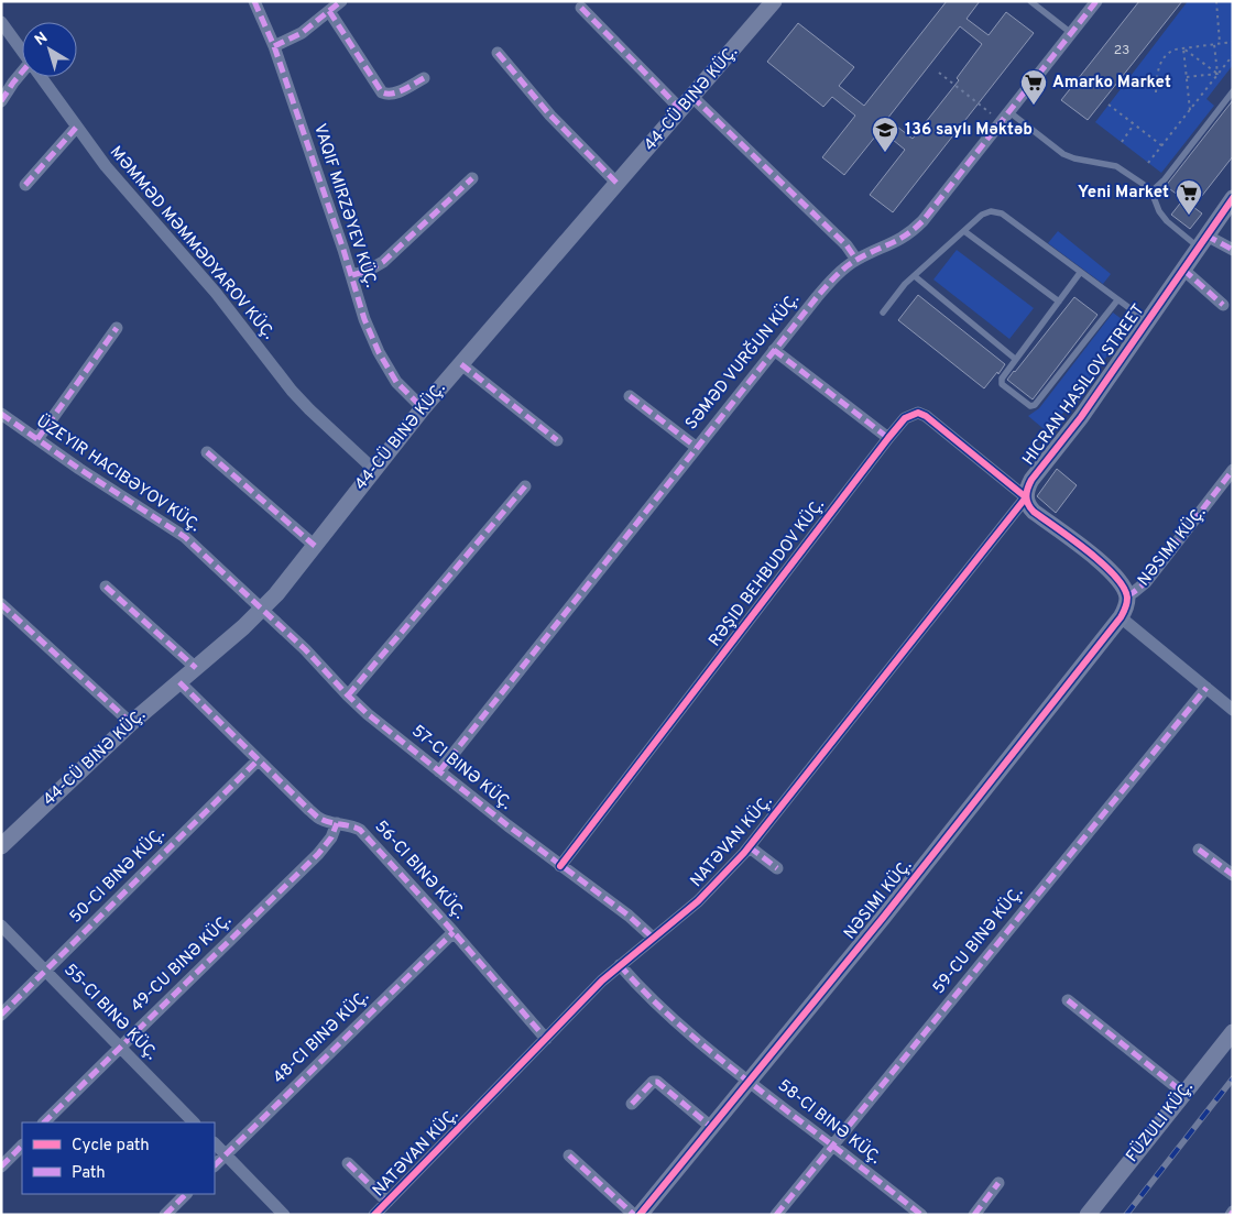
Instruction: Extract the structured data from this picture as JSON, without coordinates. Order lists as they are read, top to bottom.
{
  "streets": {
    "street": [
      "44-CÜ BINƏ KÜÇ.",
      "VAQIF MIRZƏYEV KÜÇ.",
      "MƏMMƏD MƏMMƏDYAROV KÜÇ.",
      "SƏMƏD VURĞUN KÜÇ.",
      "HICRAN HASILOV STREET",
      "NƏSIMI KÜÇ.",
      "RƏŞID BEHBUDOV KÜÇ.",
      "57-CI BINƏ KÜÇ.",
      "NATƏVAN KÜÇ.",
      "50-CI BINƏ KÜÇ.",
      "59-CU BINƏ KÜÇ.",
      "49-CU BINƏ KÜÇ.",
      "55-CI BINƏ KÜÇ.",
      "48-CI BINƏ KÜÇ.",
      "58-CI BINƏ KÜÇ.",
      "FÜZULI KÜÇ."
    ]
  },
  "crossings": [
    ["44-CÜ BINƏ KÜÇ.", "VAQIF MIRZƏYEV KÜÇ."],
    ["44-CÜ BINƏ KÜÇ.", "MƏMMƏD MƏMMƏDYAROV KÜÇ."],
    ["44-CÜ BINƏ KÜÇ.", "57-CI BINƏ KÜÇ."],
    ["SƏMƏD VURĞUN KÜÇ.", "57-CI BINƏ KÜÇ."],
    ["HICRAN HASILOV STREET", "RƏŞID BEHBUDOV KÜÇ."],
    ["HICRAN HASILOV STREET", "NATƏVAN KÜÇ."],
    ["NƏSIMI KÜÇ.", "58-CI BINƏ KÜÇ."],
    ["RƏŞID BEHBUDOV KÜÇ.", "57-CI BINƏ KÜÇ."],
    ["RƏŞID BEHBUDOV KÜÇ.", "NATƏVAN KÜÇ."],
    ["57-CI BINƏ KÜÇ.", "NATƏVAN KÜÇ."],
    ["NATƏVAN KÜÇ.", "58-CI BINƏ KÜÇ."],
    ["50-CI BINƏ KÜÇ.", "55-CI BINƏ KÜÇ."],
    ["59-CU BINƏ KÜÇ.", "58-CI BINƏ KÜÇ."],
    ["49-CU BINƏ KÜÇ.", "55-CI BINƏ KÜÇ."]
  ],
  "places": {
    "supermarket": ["Amarko Market", "Yeni Market"],
    "school or university": ["136 saylı Məktəb"]
  },
  "house_numbers": ["23"],
  "legend": ["Cycle path", "Path"],
  "north": "top left"
}
